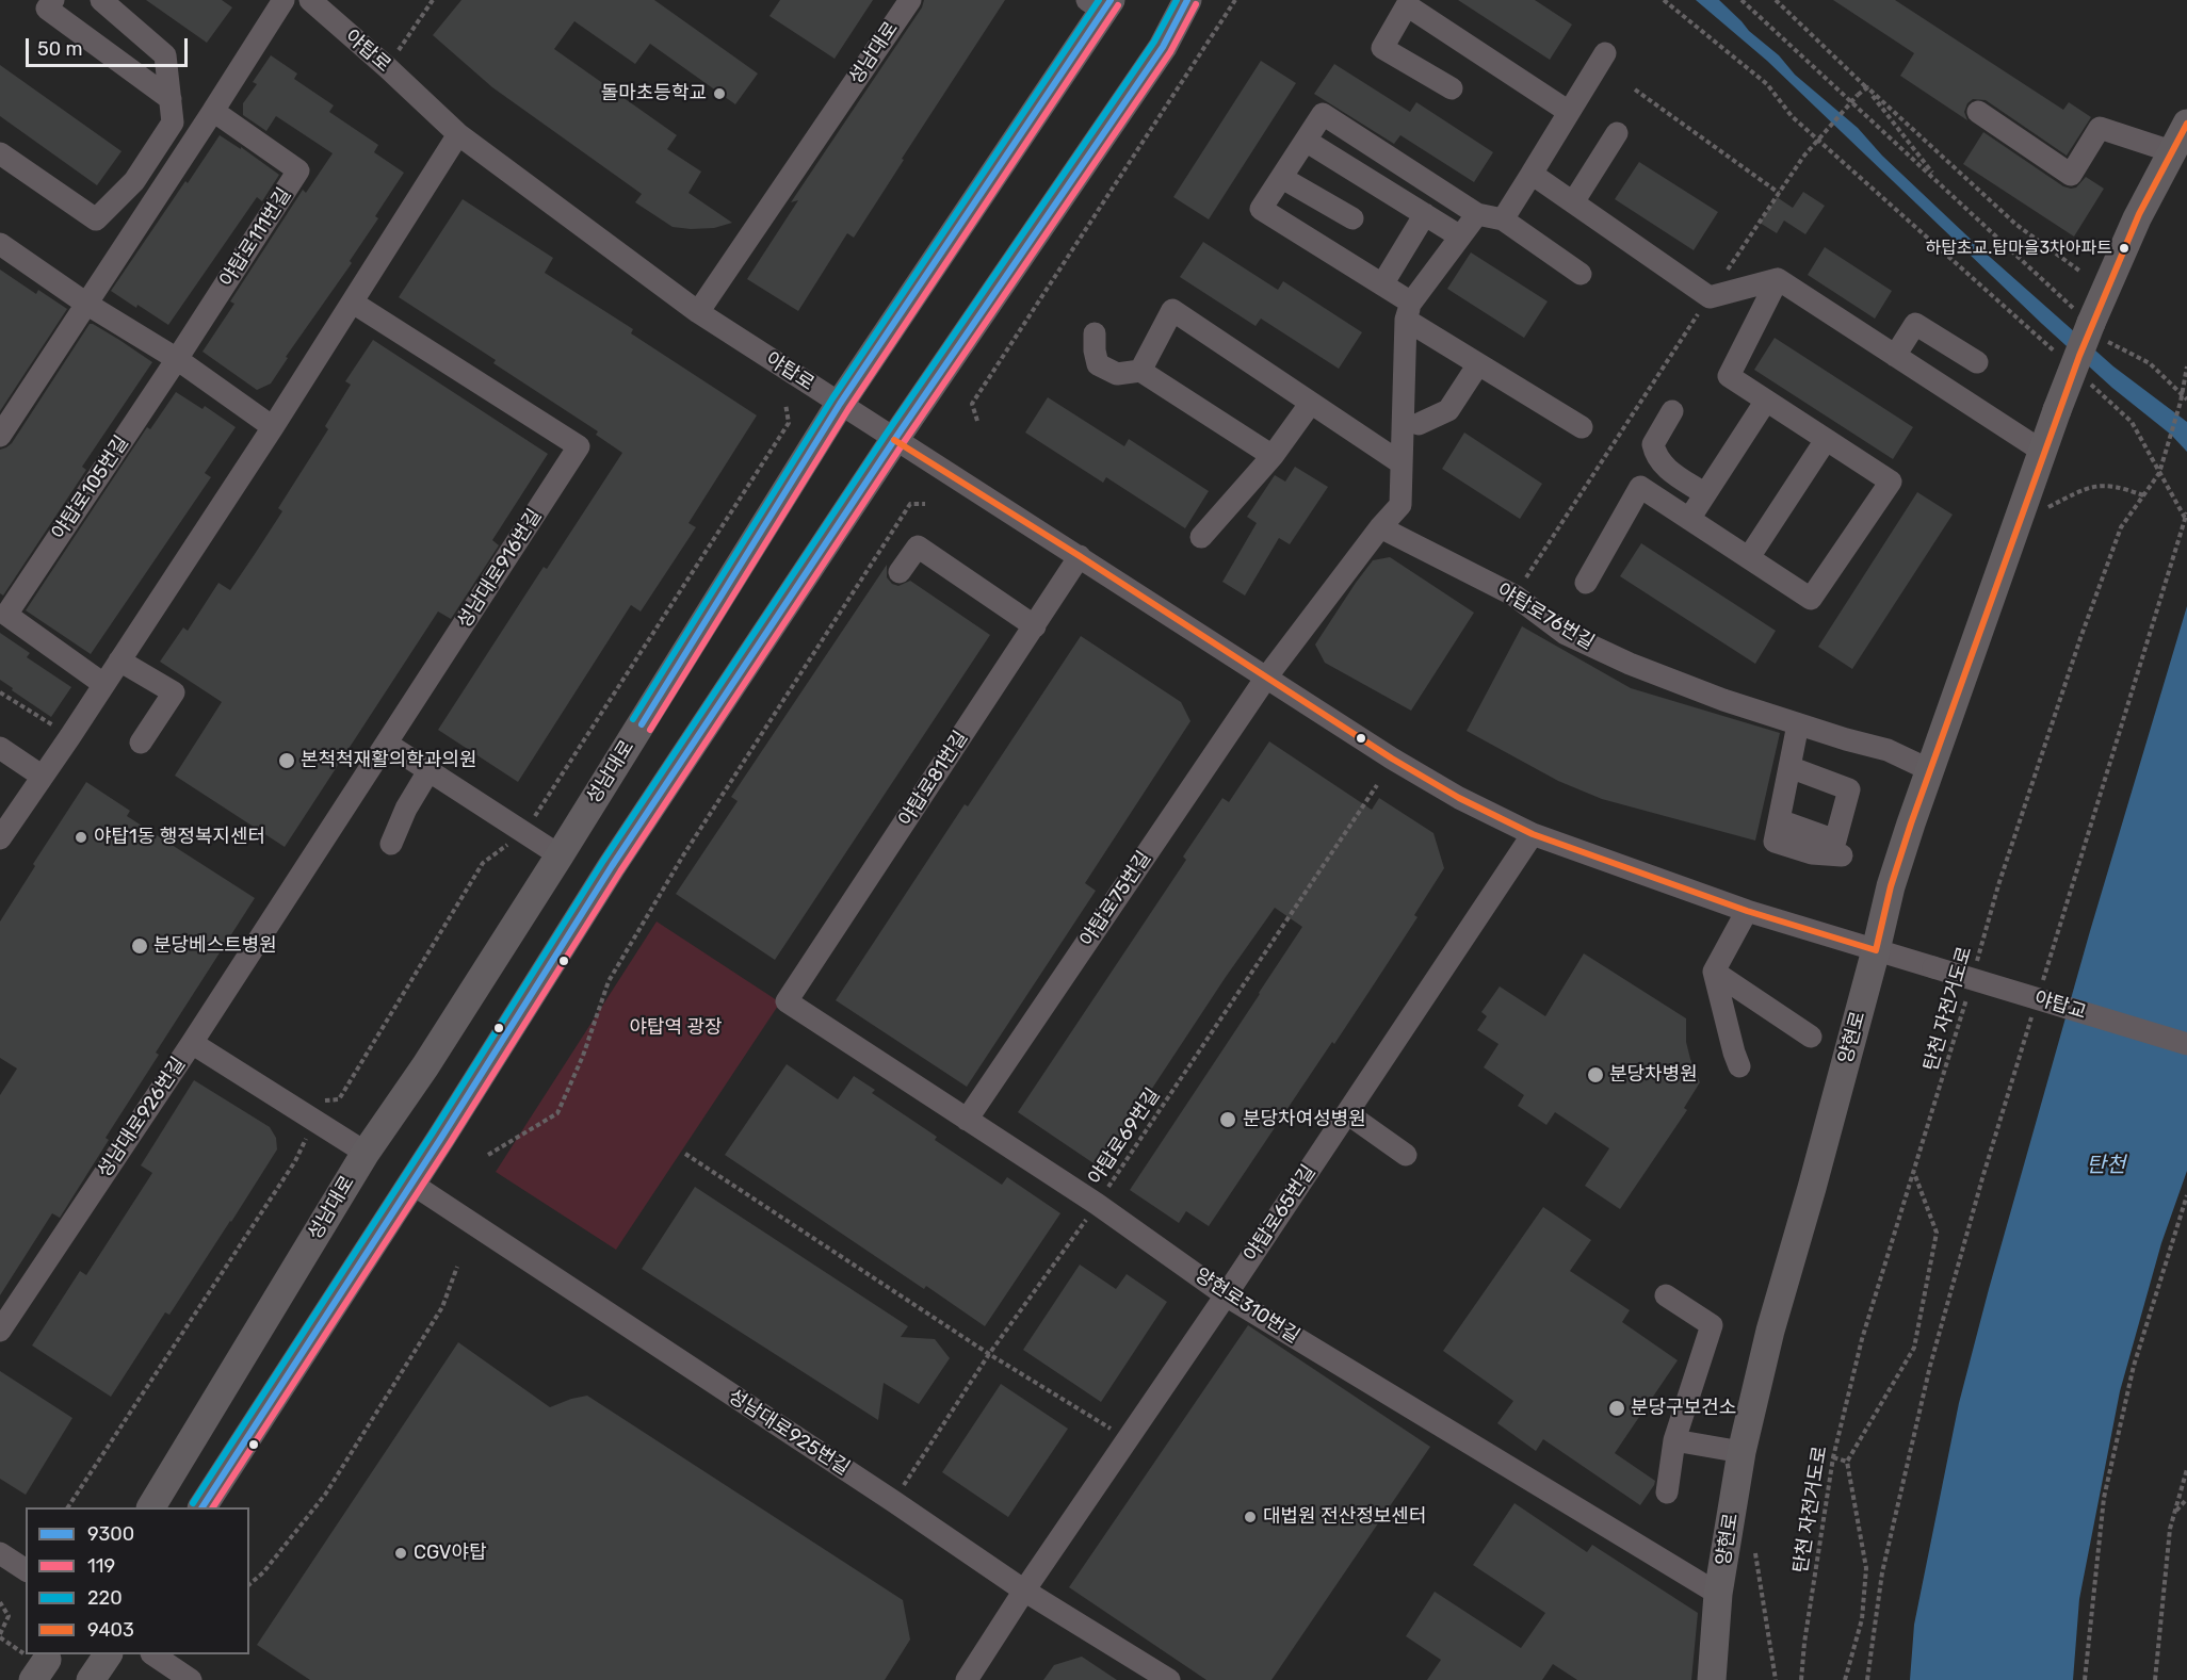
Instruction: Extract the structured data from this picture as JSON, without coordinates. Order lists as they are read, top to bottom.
{
  "streets": {
    "main road": ["성남대로", "양현로"],
    "street": [
      "야탑로",
      "야탑로111번길",
      "야탑로105번길",
      "성남대로916번길",
      "야탑로76번길",
      "야탑로81번길",
      "야탑로75번길",
      "야탑교",
      "성남대로926번길",
      "야탑로65번길",
      "양현로310번길",
      "성남대로925번길"
    ],
    "path": ["탄천 자전거도로", "야탑로69번길"]
  },
  "crossings": [
    ["야탑로", "성남대로"],
    ["야탑로", "야탑로81번길"],
    ["야탑로", "야탑로75번길"],
    ["야탑로", "야탑교"],
    ["야탑로", "양현로"],
    ["야탑로", "야탑로65번길"],
    ["성남대로", "성남대로926번길"],
    ["야탑로111번길", "야탑로105번길"],
    ["야탑로76번길", "양현로"],
    ["야탑로81번길", "양현로310번길"],
    ["야탑로75번길", "양현로310번길"],
    ["양현로", "양현로310번길"],
    ["야탑로69번길", "양현로310번길"],
    ["야탑로69번길", "성남대로925번길"],
    ["야탑로65번길", "양현로310번길"],
    ["야탑로65번길", "성남대로925번길"]
  ],
  "water": ["탄천"],
  "parks": ["야탑역 광장"],
  "places": [
    "돌마초등학교",
    "하탑초교.탑마을3차아파트",
    "본척척재활의학과의원",
    "야탑1동 행정복지센터",
    "분당베스트병원",
    "분당차병원",
    "분당차여성병원",
    "분당구보건소",
    "대법원 전산정보센터",
    "CGV야탑"
  ],
  "lines": [
    "transit line 9300",
    "transit line 220",
    "transit line 119",
    "transit line 9403"
  ],
  "legend": [
    "9300",
    "119",
    "220",
    "9403"
  ],
  "scale_bar": "50 m"
}
